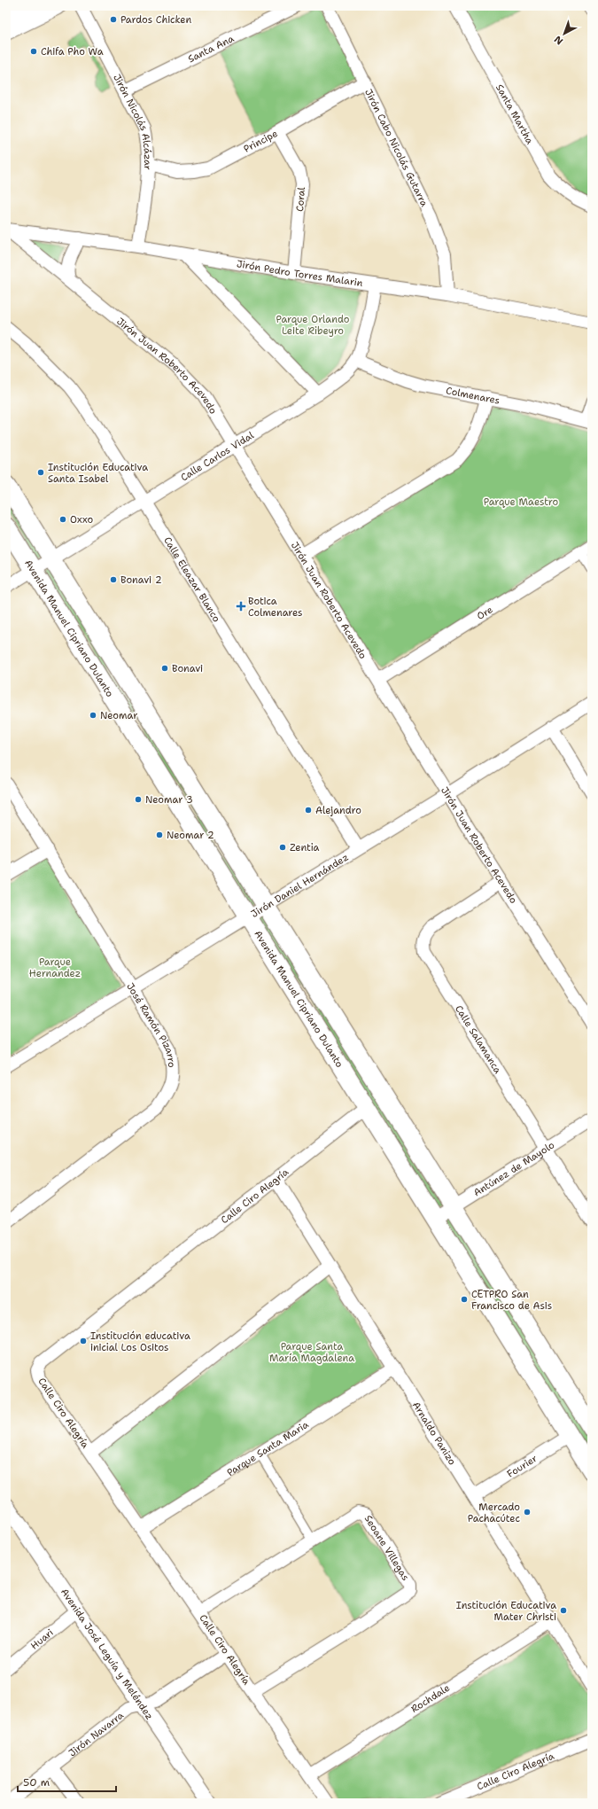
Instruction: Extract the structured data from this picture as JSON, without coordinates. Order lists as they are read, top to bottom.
{
  "streets": {
    "main road": ["Avenida Manuel Cipriano Dulanto"],
    "street": [
      "Santa Ana",
      "Santa Martha",
      "Jirón Nicolás Alcázar",
      "Principe",
      "Jirón Cabo Nicolás Gutarra",
      "Coral",
      "Jirón Pedro Torres Malarin",
      "Jirón Juan Roberto Acevedo",
      "Colmenares",
      "Calle Carlos Vidal",
      "Calle Eleazar Blanco",
      "Ore",
      "Jirón Daniel Hernández",
      "José Ramón Pizarro",
      "Calle Salamanca",
      "Antúnez de Mayolo",
      "Calle Ciro Alegría",
      "Arnaldo Panizo",
      "Parque Santa Maria",
      "Fourier",
      "Seoane Villegas",
      "Huari",
      "Avenida José Leguía y Meléndez",
      "Rochdale",
      "Jirón Navarra"
    ]
  },
  "crossings": [
    ["Santa Ana", "Jirón Nicolás Alcázar"],
    ["Jirón Nicolás Alcázar", "Principe"],
    ["Jirón Nicolás Alcázar", "Jirón Pedro Torres Malarin"],
    ["Principe", "Jirón Cabo Nicolás Gutarra"],
    ["Principe", "Coral"],
    ["Jirón Cabo Nicolás Gutarra", "Jirón Pedro Torres Malarin"],
    ["Coral", "Jirón Pedro Torres Malarin"],
    ["Jirón Pedro Torres Malarin", "Jirón Juan Roberto Acevedo"],
    ["Jirón Pedro Torres Malarin", "Calle Carlos Vidal"],
    ["Jirón Juan Roberto Acevedo", "Calle Carlos Vidal"],
    ["Jirón Juan Roberto Acevedo", "Ore"],
    ["Jirón Juan Roberto Acevedo", "Jirón Daniel Hernández"],
    ["Jirón Juan Roberto Acevedo", "Calle Salamanca"],
    ["Colmenares", "Calle Carlos Vidal"],
    ["Calle Carlos Vidal", "Calle Eleazar Blanco"],
    ["Calle Carlos Vidal", "Avenida Manuel Cipriano Dulanto"],
    ["Calle Eleazar Blanco", "Jirón Daniel Hernández"],
    ["Avenida Manuel Cipriano Dulanto", "Jirón Daniel Hernández"],
    ["Avenida Manuel Cipriano Dulanto", "Antúnez de Mayolo"],
    ["Avenida Manuel Cipriano Dulanto", "Calle Ciro Alegría"],
    ["Avenida Manuel Cipriano Dulanto", "Fourier"],
    ["Jirón Daniel Hernández", "José Ramón Pizarro"],
    ["Calle Salamanca", "Antúnez de Mayolo"],
    ["Calle Ciro Alegría", "Arnaldo Panizo"],
    ["Calle Ciro Alegría", "Parque Santa Maria"],
    ["Calle Ciro Alegría", "Seoane Villegas"],
    ["Calle Ciro Alegría", "Rochdale"],
    ["Calle Ciro Alegría", "Jirón Navarra"],
    ["Arnaldo Panizo", "Parque Santa Maria"],
    ["Arnaldo Panizo", "Fourier"],
    ["Arnaldo Panizo", "Rochdale"],
    ["Huari", "Avenida José Leguía y Meléndez"],
    ["Avenida José Leguía y Meléndez", "Jirón Navarra"]
  ],
  "parks": [
    "Parque Orlando Leite Ribeyro",
    "Parque Maestro",
    "Parque Hernandez",
    "Parque Santa María Magdalena"
  ],
  "places": {
    "other": [
      "Pardos Chicken",
      "Chifa Pho Wa",
      "Institución Educativa Santa Isabel",
      "Oxxo",
      "Bonavi 2",
      "Bonavi",
      "Neomar",
      "Neomar 3",
      "Alejandro",
      "Neomar 2",
      "Zentia",
      "CETPRO San Francisco de Asis",
      "Institución educativa inicial Los Ositos",
      "Mercado Pachacútec",
      "Institución Educativa Mater Christi"
    ],
    "health": ["Botica Colmenares"]
  },
  "scale_bar": "50 m",
  "north": "bottom left"
}
